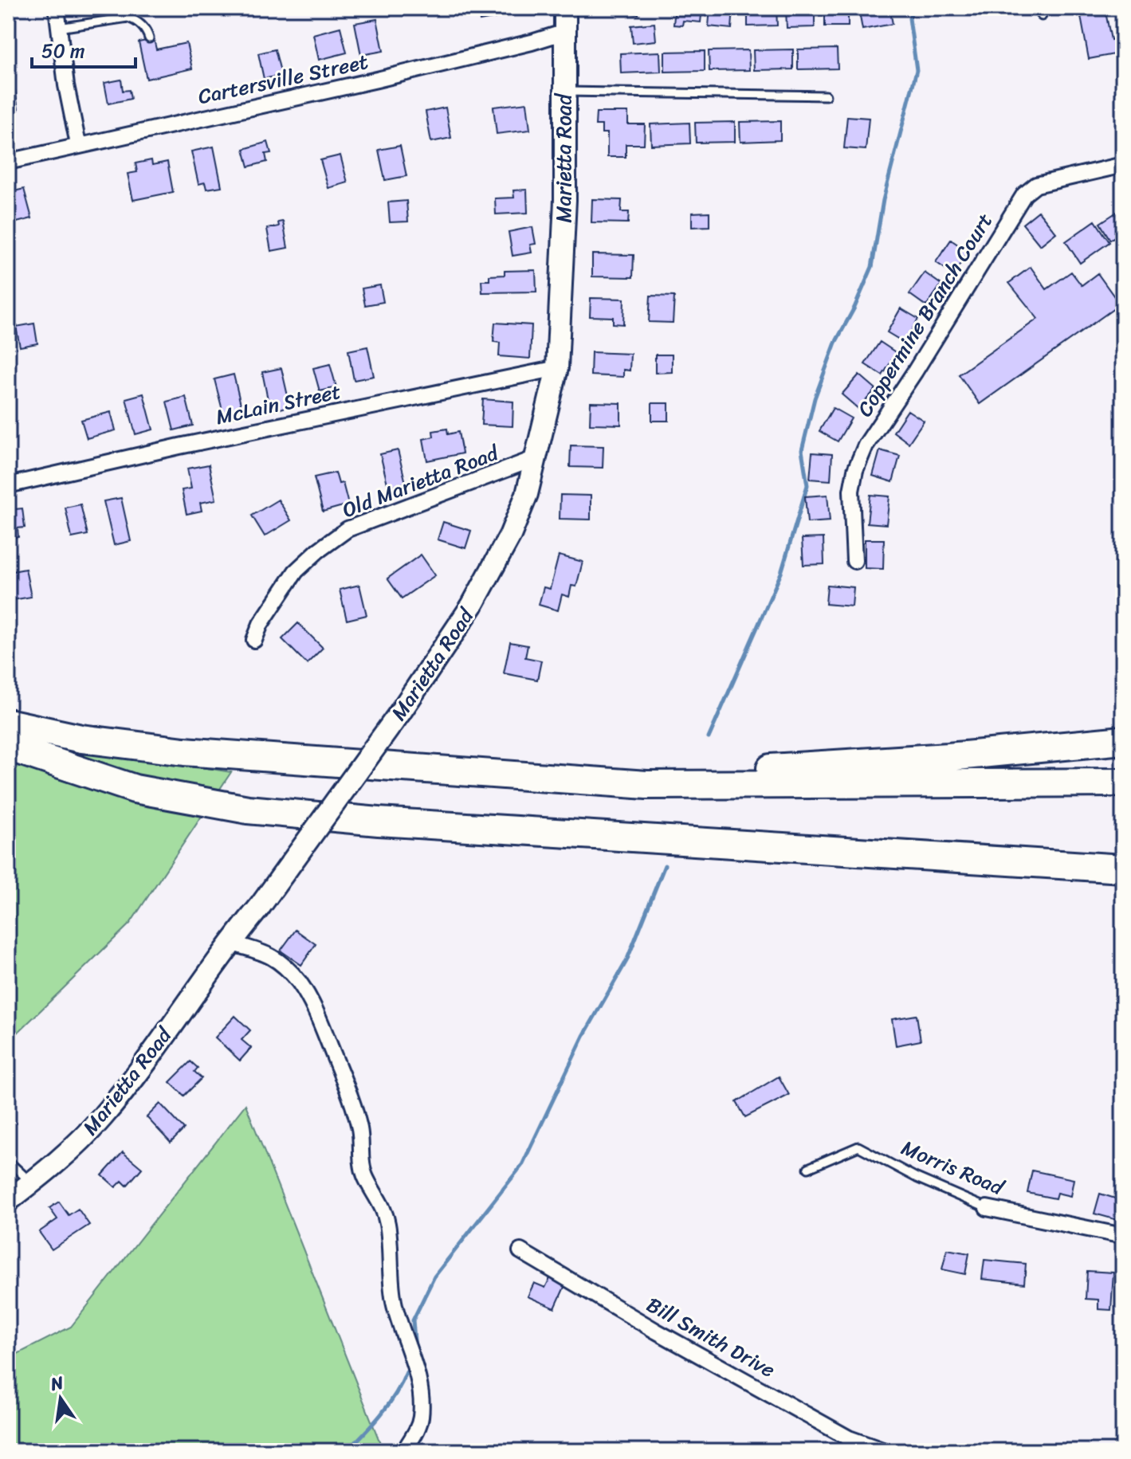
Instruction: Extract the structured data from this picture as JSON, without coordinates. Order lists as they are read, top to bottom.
{
  "streets": {
    "street": [
      "Cartersville Street",
      "Marietta Road",
      "Coppermine Branch Court",
      "McLain Street",
      "Old Marietta Road",
      "Morris Road",
      "Bill Smith Drive"
    ]
  },
  "crossings": [
    ["Cartersville Street", "Marietta Road"],
    ["Marietta Road", "McLain Street"],
    ["Marietta Road", "Old Marietta Road"]
  ],
  "scale_bar": "50 m",
  "north": "top"
}
